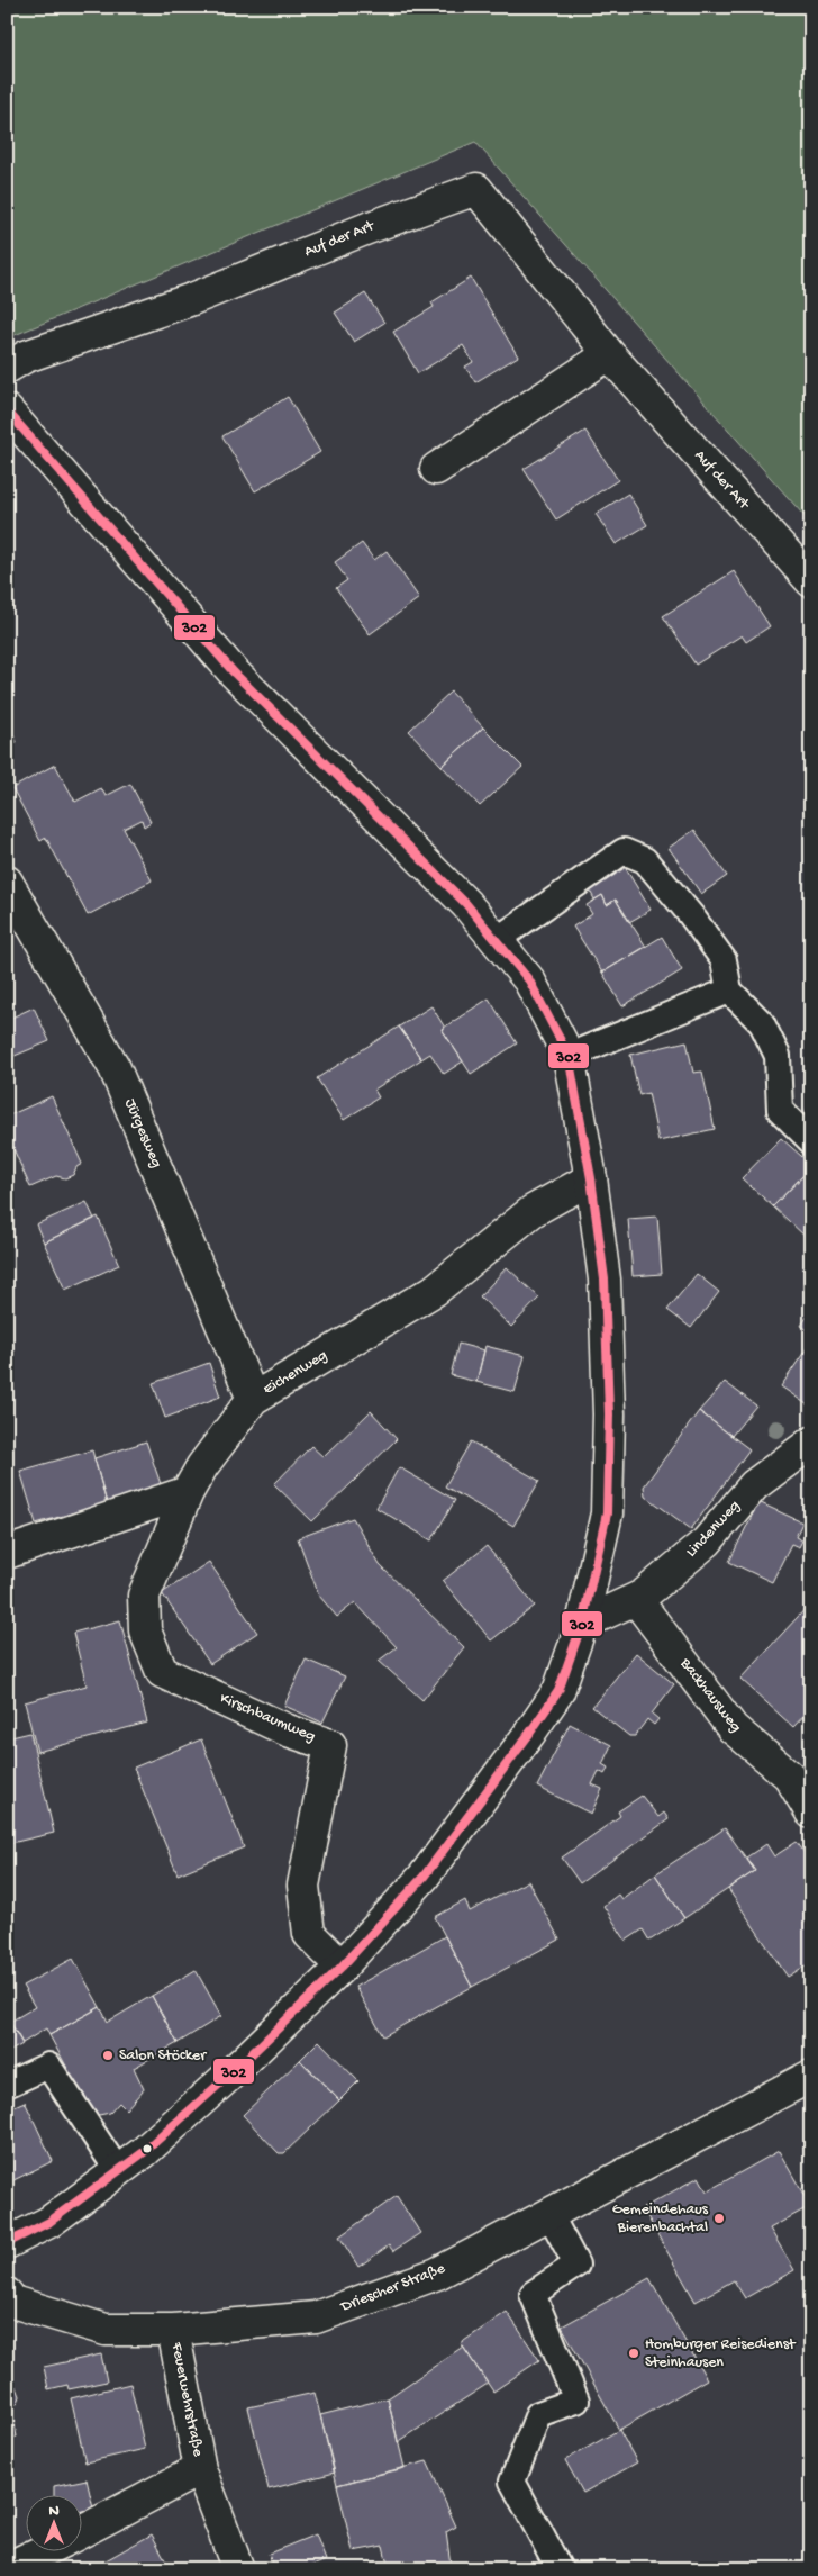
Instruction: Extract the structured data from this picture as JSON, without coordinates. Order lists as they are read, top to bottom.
{
  "streets": {
    "street": [
      "Auf der Art",
      "Jürgesweg",
      "Eichenweg",
      "Lindenweg",
      "Backhausweg",
      "Kirschbaumweg",
      "Driescher Straße",
      "Feuerwehrstraße"
    ]
  },
  "crossings": [
    ["Jürgesweg", "Eichenweg"],
    ["Eichenweg", "Kirschbaumweg"],
    ["Lindenweg", "Backhausweg"],
    ["Driescher Straße", "Feuerwehrstraße"]
  ],
  "places": ["Salon Stöcker", "Gemeindehaus Bierenbachtal", "Homburger Reisedienst Steinhausen"],
  "lines": ["transit line 302"],
  "north": "top"
}
